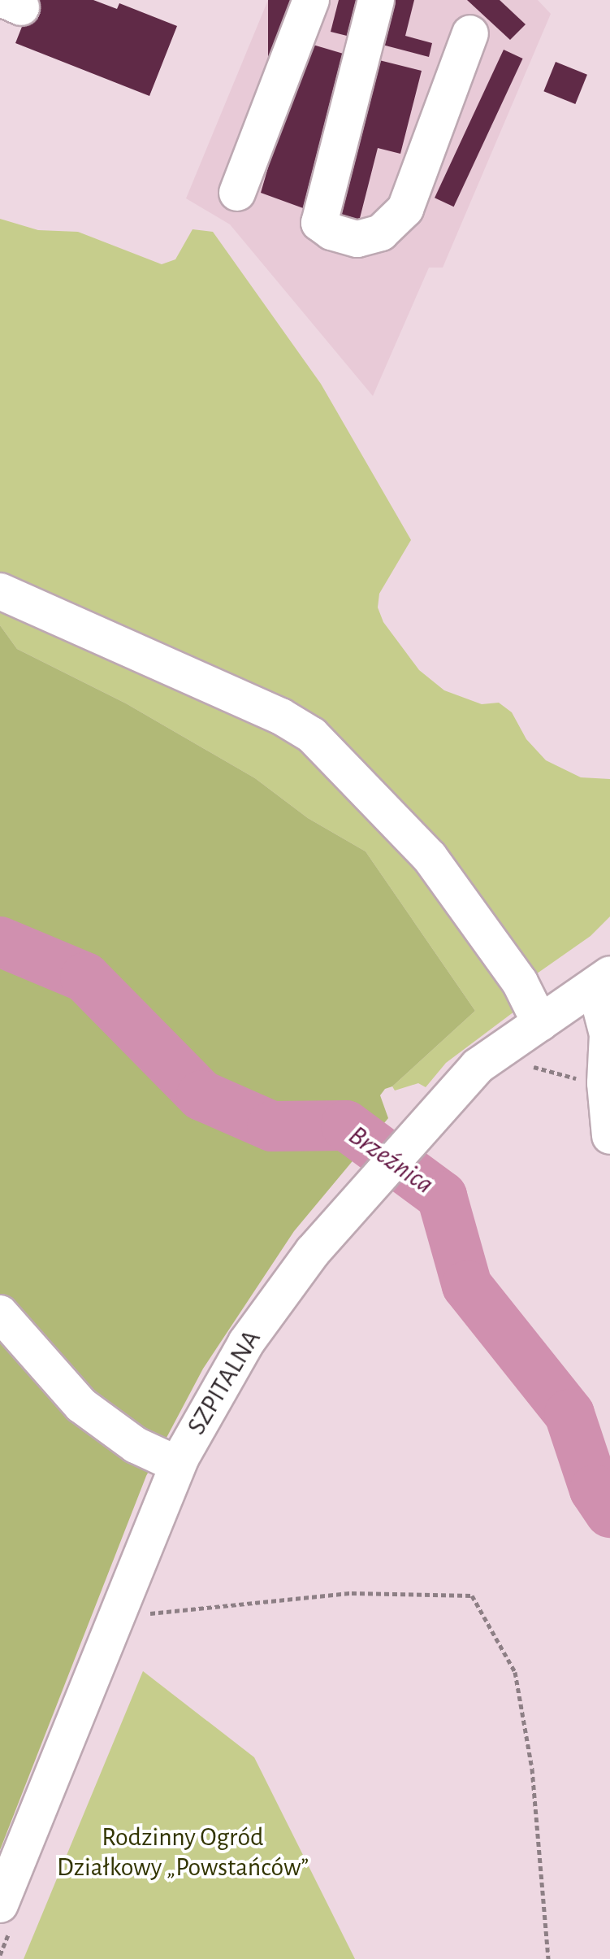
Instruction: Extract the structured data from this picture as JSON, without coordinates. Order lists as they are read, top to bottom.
{
  "streets": {
    "street": ["SZPITALNA"]
  },
  "water": ["Brzeźnica"],
  "parks": ["Rodzinny Ogród Działkowy „Powstańców”"]
}
